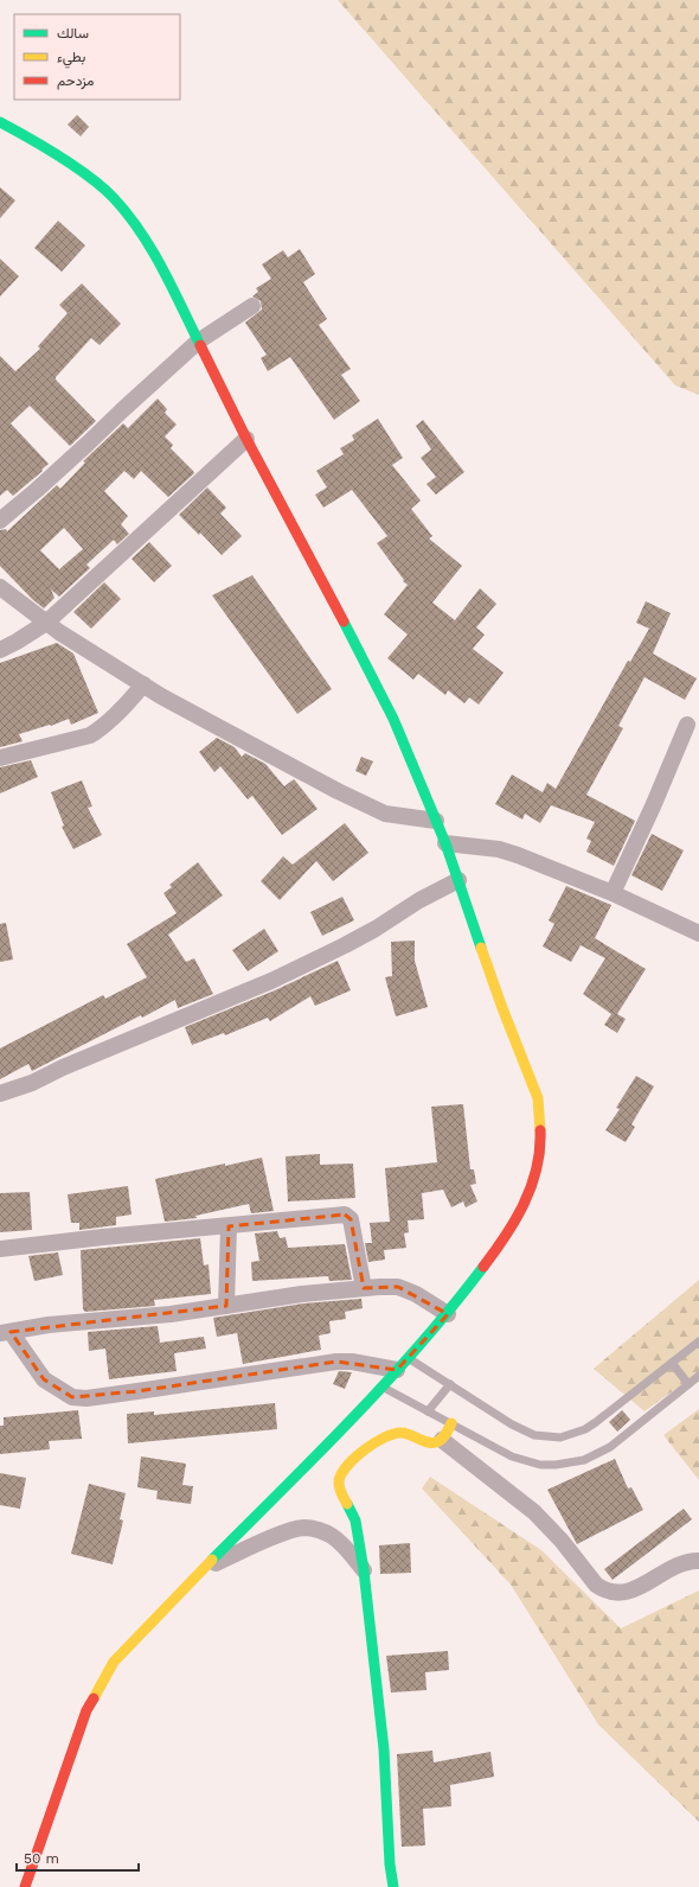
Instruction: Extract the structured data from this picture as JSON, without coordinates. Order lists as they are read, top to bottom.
{
  "legend": ["سالك", "بطيء", "مزدحم"],
  "scale_bar": "50 m"
}
